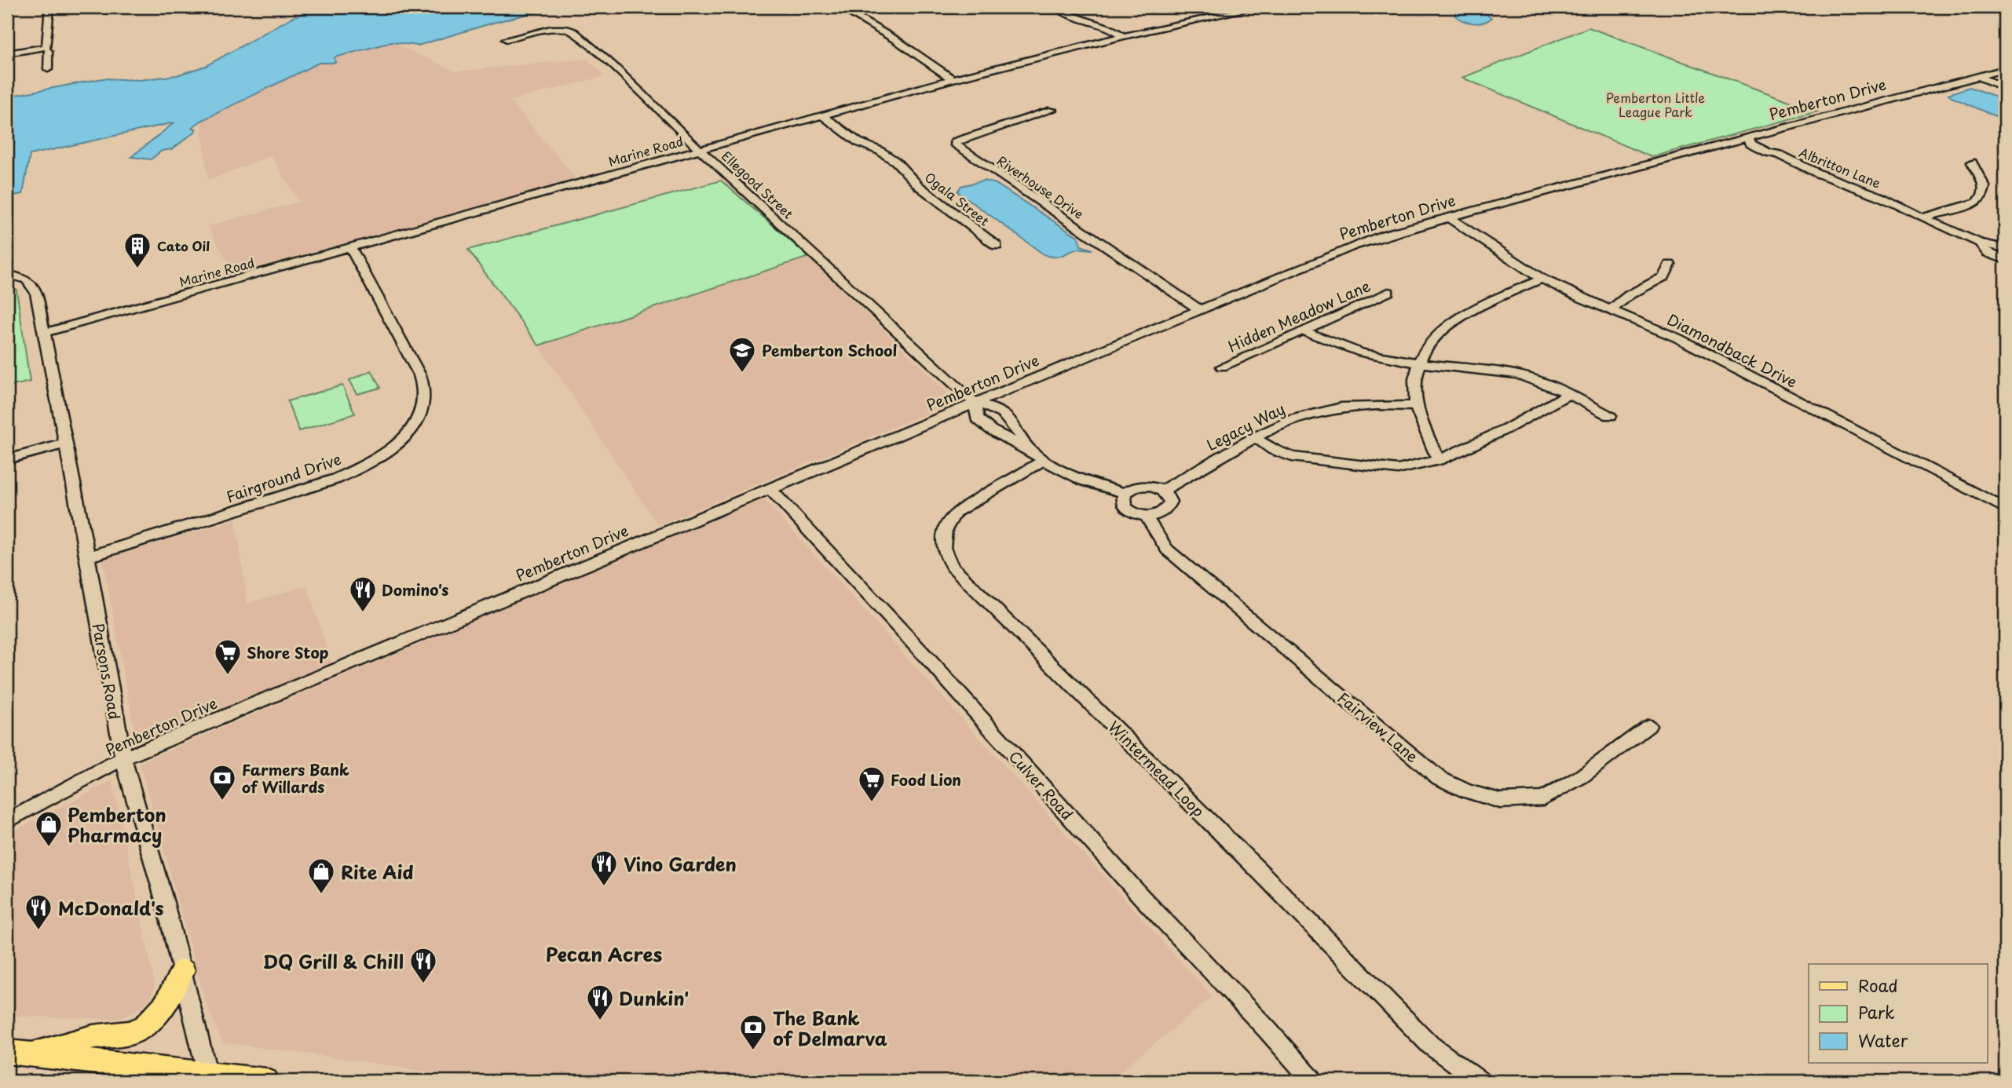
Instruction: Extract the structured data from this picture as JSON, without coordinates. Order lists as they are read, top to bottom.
{
  "streets": {
    "street": [
      "Pemberton Drive",
      "Marine Road",
      "Albritton Lane",
      "Ellegood Street",
      "Riverhouse Drive",
      "Ogala Street",
      "Hidden Meadow Lane",
      "Diamondback Drive",
      "Legacy Way",
      "Fairground Drive",
      "Parsons Road",
      "Fairview Lane",
      "Wintermead Loop",
      "Culver Road"
    ]
  },
  "crossings": [
    ["Pemberton Drive", "Albritton Lane"],
    ["Pemberton Drive", "Ellegood Street"],
    ["Pemberton Drive", "Riverhouse Drive"],
    ["Pemberton Drive", "Diamondback Drive"],
    ["Pemberton Drive", "Parsons Road"],
    ["Pemberton Drive", "Culver Road"],
    ["Marine Road", "Ellegood Street"],
    ["Marine Road", "Ogala Street"],
    ["Marine Road", "Fairground Drive"],
    ["Marine Road", "Parsons Road"],
    ["Legacy Way", "Fairview Lane"],
    ["Fairground Drive", "Parsons Road"]
  ],
  "districts": ["Pecan Acres"],
  "parks": ["Pemberton Little League Park"],
  "places": {
    "building": ["Cato Oil"],
    "school or university": ["Pemberton School"],
    "restaurant": [
      "Domino's",
      "Vino Garden",
      "McDonald's",
      "DQ Grill & Chill",
      "Dunkin'"
    ],
    "supermarket": ["Shore Stop", "Food Lion"],
    "bank": ["Farmers Bank of Willards", "The Bank of Delmarva"],
    "shop": ["Pemberton Pharmacy", "Rite Aid"]
  },
  "legend": ["Road", "Park", "Water"]
}
